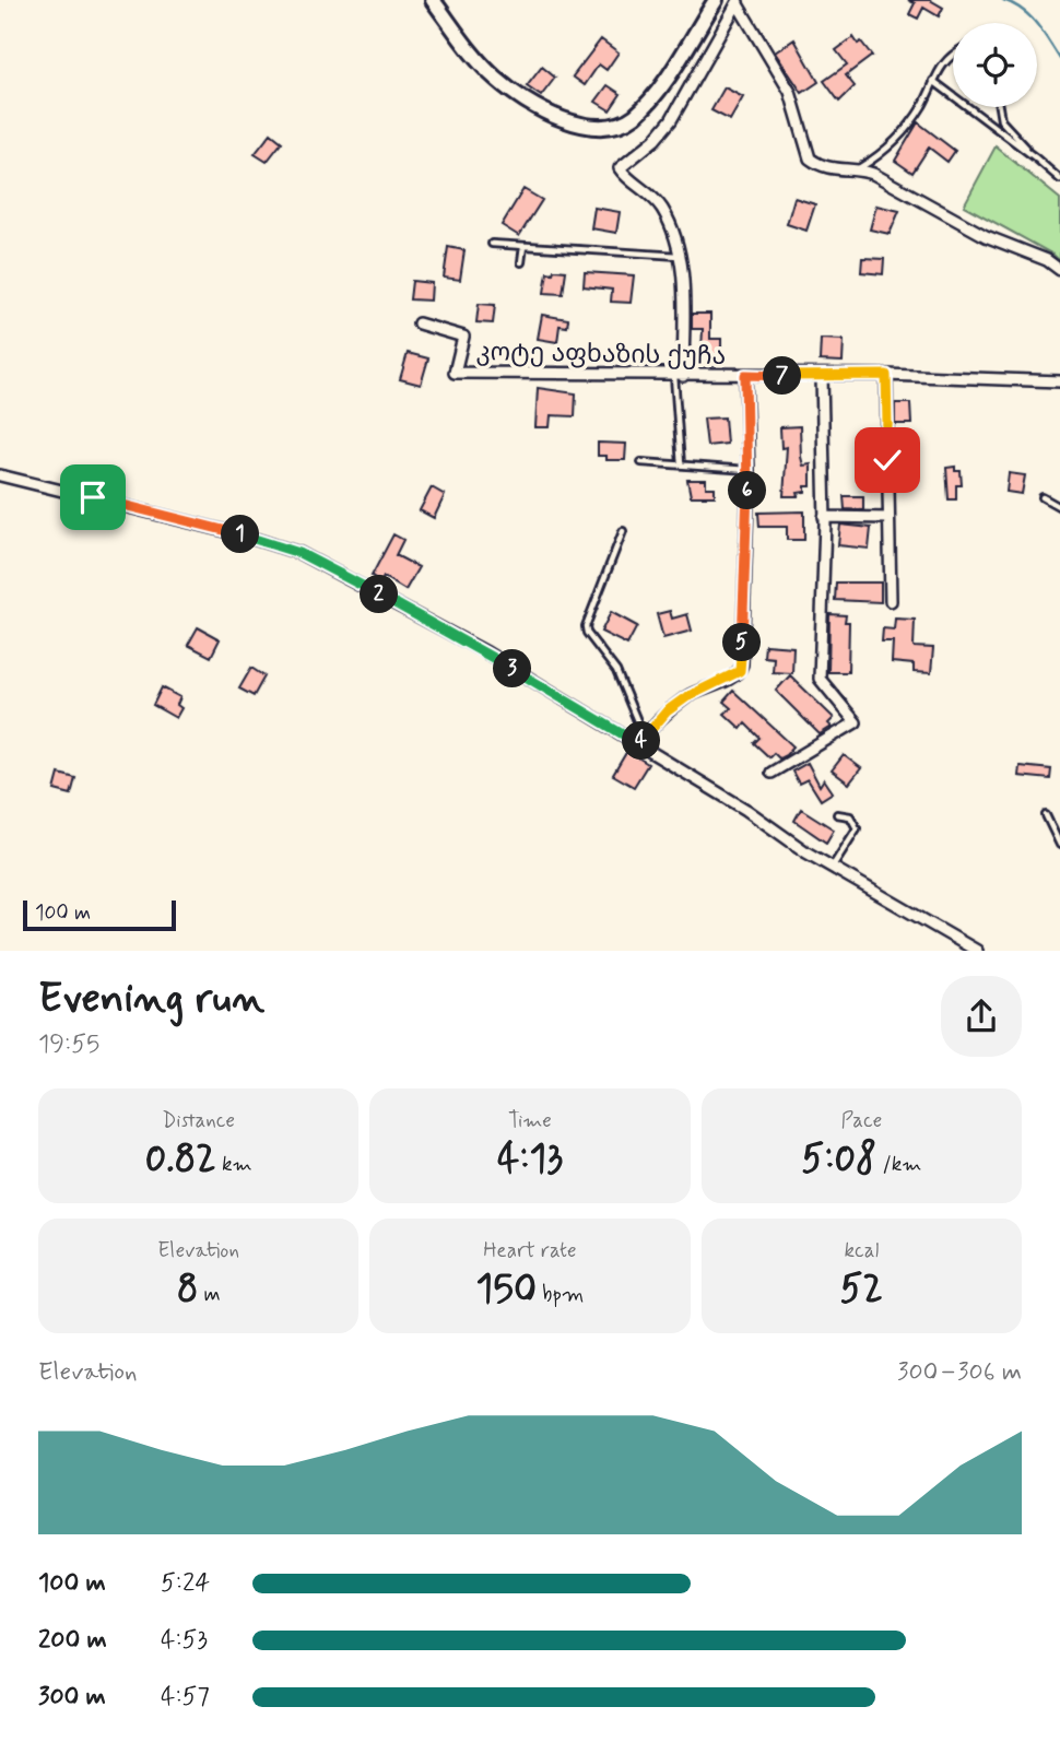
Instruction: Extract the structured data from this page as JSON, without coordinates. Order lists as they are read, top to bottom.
{
  "streets": {
    "street": ["კოტე აფხაზის ქუჩა"]
  },
  "scale_bar": "100 m",
  "page": {
    "pins": [
      "7",
      "6",
      "1",
      "2",
      "5",
      "3",
      "4"
    ],
    "scale": "100 m",
    "heading": ["Evening run", "19:55"],
    "stats": [
      ["Distance", "0.82 km"],
      ["Time", "4:13"],
      ["Pace", "5:08 /km"],
      ["Elevation", "8 m"],
      ["Heart rate", "150 bpm"],
      ["kcal", "52"]
    ],
    "chart": ["Elevation", "300–306 m"],
    "list": [
      {
        "name": "100 m",
        "note": "5:24"
      },
      {
        "name": "200 m",
        "note": "4:53"
      },
      {
        "name": "300 m",
        "note": "4:57"
      }
    ]
  }
}
